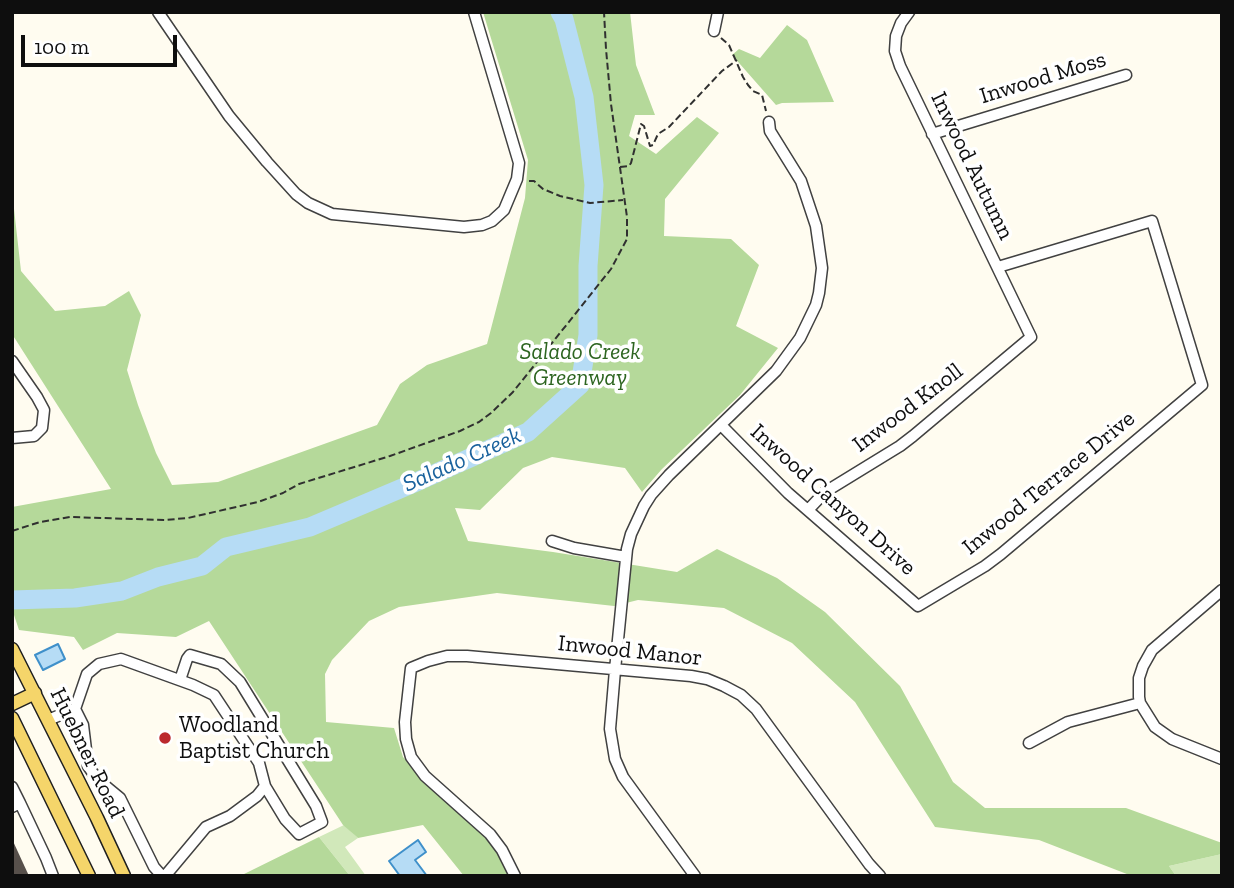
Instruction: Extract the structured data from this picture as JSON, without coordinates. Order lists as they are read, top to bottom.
{
  "streets": {
    "main road": ["Huebner Road"],
    "street": [
      "Inwood Moss",
      "Inwood Autumn",
      "Inwood Knoll",
      "Inwood Terrace Drive",
      "Inwood Canyon Drive",
      "Inwood Manor"
    ]
  },
  "crossings": [
    ["Inwood Moss", "Inwood Autumn"],
    ["Inwood Autumn", "Inwood Knoll"],
    ["Inwood Autumn", "Inwood Terrace Drive"],
    ["Inwood Knoll", "Inwood Canyon Drive"],
    ["Inwood Terrace Drive", "Inwood Canyon Drive"]
  ],
  "water": ["Salado Creek"],
  "parks": ["Salado Creek Greenway"],
  "places": ["Woodland Baptist Church"],
  "scale_bar": "100 m"
}
